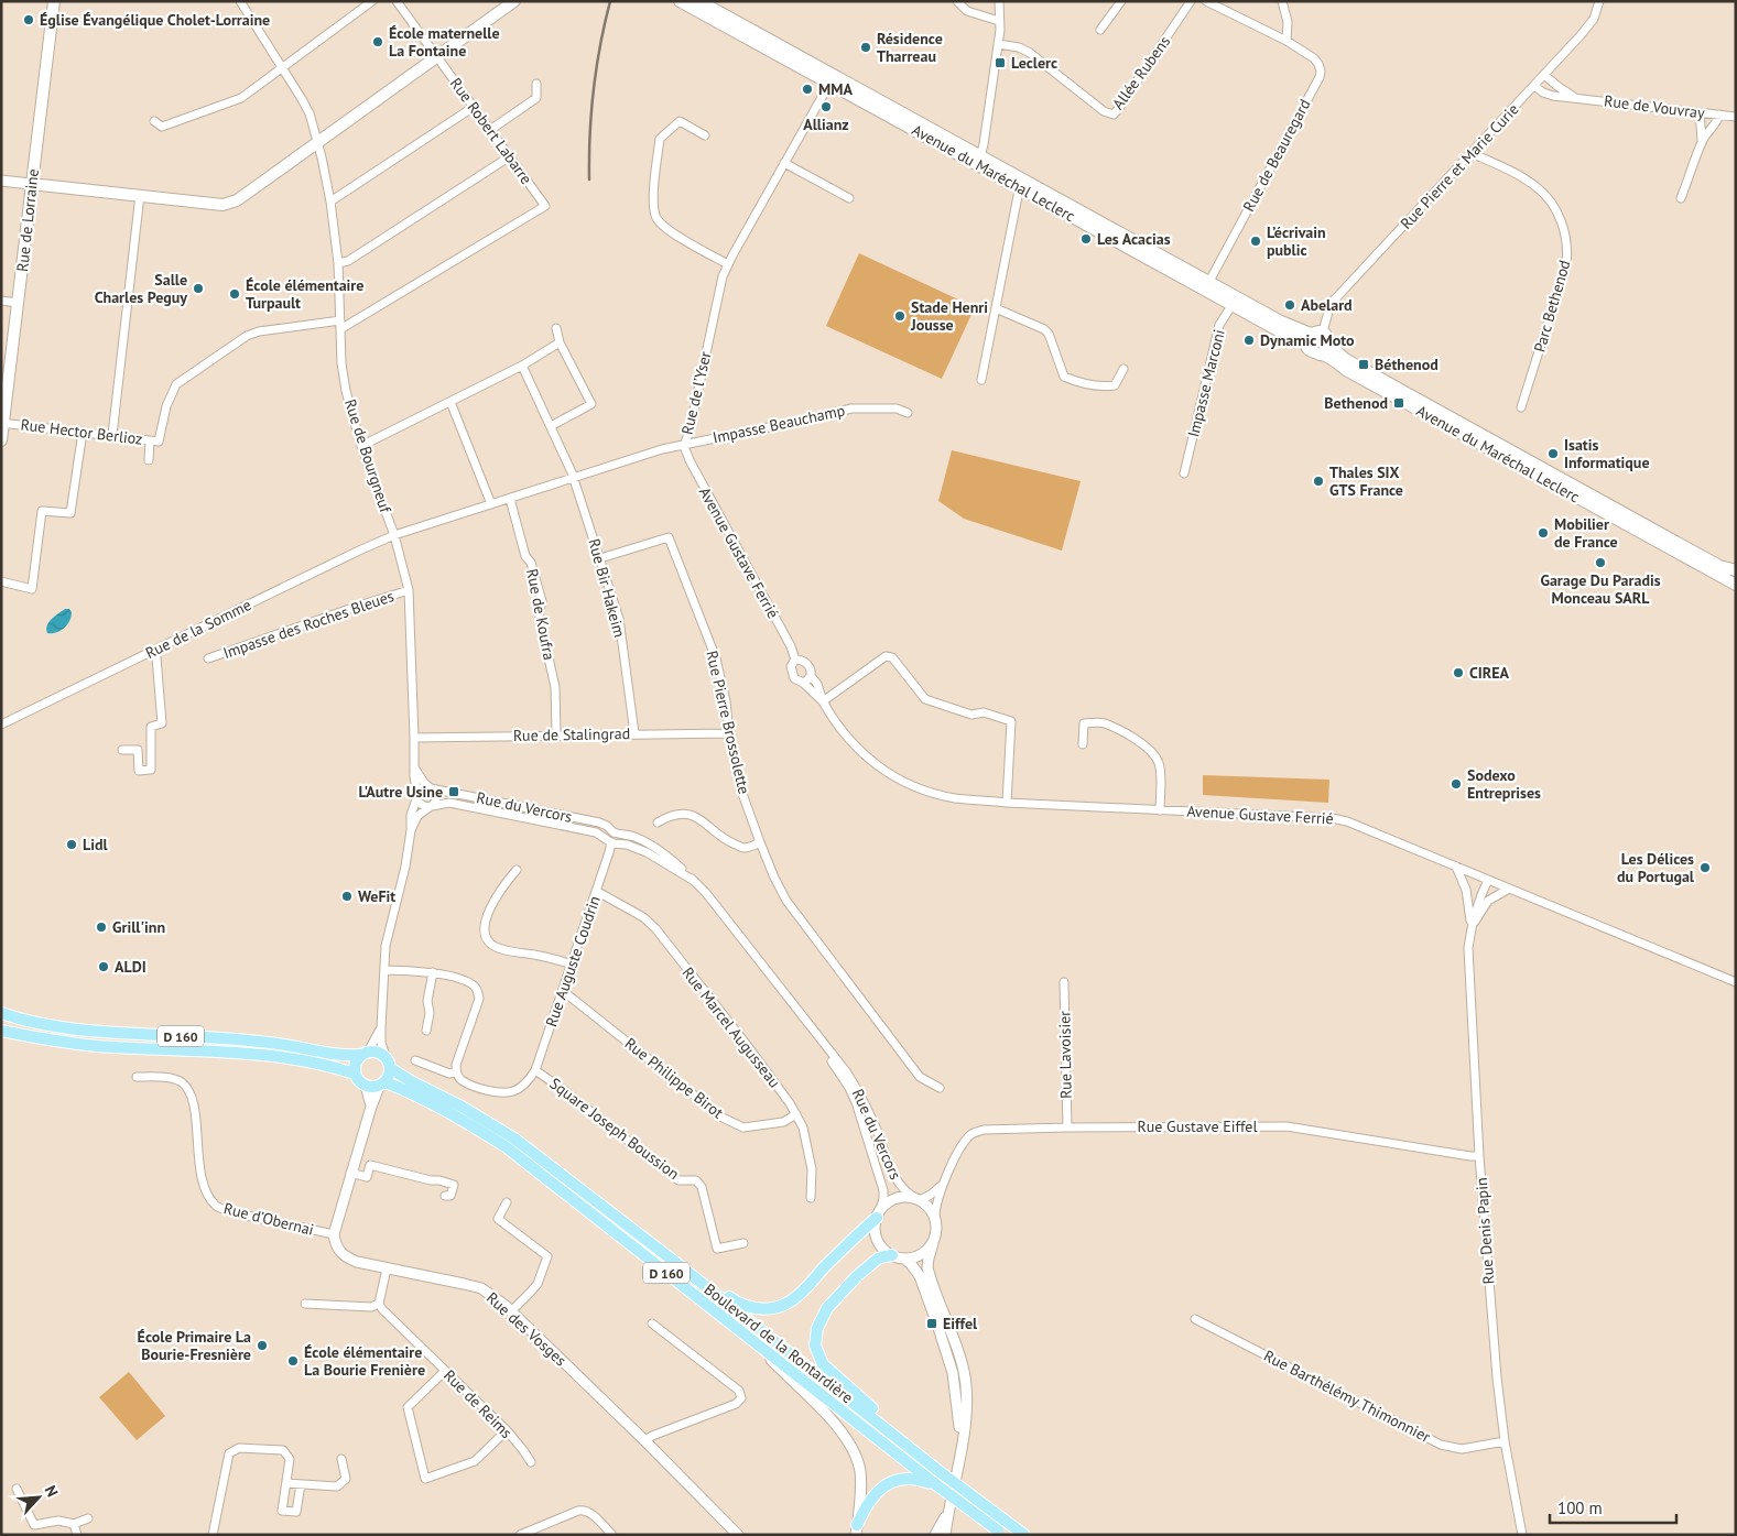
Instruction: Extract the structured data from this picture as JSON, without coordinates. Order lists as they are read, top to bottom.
{
  "streets": {
    "main road": [
      "Avenue du Maréchal Leclerc",
      "Rue de Lorraine",
      "D 160",
      "Boulevard de la Rontardière"
    ],
    "street": [
      "Allée Rubens",
      "Rue de Vouvray",
      "Rue Robert Labarre",
      "Rue de Beauregard",
      "Rue Pierre et Marie Curie",
      "Parc Bethenod",
      "Impasse Marconi",
      "Rue de l’Yser",
      "Impasse Beauchamp",
      "Rue Hector Berlioz",
      "Rue de Bourgneuf",
      "Avenue Gustave Ferrié",
      "Rue Bir Hakeim",
      "Rue de Koufra",
      "Impasse des Roches Bleues",
      "Rue de la Somme",
      "Rue Pierre Brossolette",
      "Rue de Stalingrad",
      "Rue du Vercors",
      "Rue Auguste Coudrin",
      "Rue Marcel Augusseau",
      "Rue Lavoisier",
      "Rue Philippe Birot",
      "Rue Gustave Eiffel",
      "Square Joseph Boussion",
      "Rue d’Obernai",
      "Rue Denis Papin",
      "Rue des Vosges",
      "Rue Barthélémy Thimonnier",
      "Rue de Reims"
    ]
  },
  "crossings": [
    ["Rue de Vouvray", "Rue Pierre et Marie Curie"],
    ["Rue Robert Labarre", "Rue de Bourgneuf"],
    ["Rue de Beauregard", "Avenue du Maréchal Leclerc"],
    ["Rue Pierre et Marie Curie", "Avenue du Maréchal Leclerc"],
    ["Rue Pierre et Marie Curie", "Parc Bethenod"],
    ["Avenue du Maréchal Leclerc", "Impasse Marconi"],
    ["Avenue du Maréchal Leclerc", "Rue de l’Yser"],
    ["Rue de Lorraine", "Rue Hector Berlioz"],
    ["Rue de l’Yser", "Impasse Beauchamp"],
    ["Rue de l’Yser", "Rue de Bourgneuf"],
    ["Rue de l’Yser", "Avenue Gustave Ferrié"],
    ["Rue de l’Yser", "Rue Bir Hakeim"],
    ["Rue de l’Yser", "Rue de Koufra"],
    ["Rue de l’Yser", "Rue de la Somme"],
    ["Impasse Beauchamp", "Avenue Gustave Ferrié"],
    ["Rue de Bourgneuf", "Impasse des Roches Bleues"],
    ["Rue de Bourgneuf", "Rue de la Somme"],
    ["Rue de Bourgneuf", "Rue de Stalingrad"],
    ["Rue de Bourgneuf", "Rue du Vercors"],
    ["Rue de Bourgneuf", "D 160"],
    ["Rue de Bourgneuf", "Boulevard de la Rontardière"],
    ["Avenue Gustave Ferrié", "Rue Denis Papin"],
    ["Rue Bir Hakeim", "Rue Pierre Brossolette"],
    ["Rue Bir Hakeim", "Rue de Stalingrad"],
    ["Rue de Koufra", "Rue de Stalingrad"],
    ["Rue Pierre Brossolette", "Rue de Stalingrad"],
    ["Rue du Vercors", "Rue Auguste Coudrin"],
    ["Rue du Vercors", "Rue Gustave Eiffel"],
    ["Rue Auguste Coudrin", "Rue Marcel Augusseau"],
    ["Rue Auguste Coudrin", "Rue Philippe Birot"],
    ["Rue Auguste Coudrin", "Square Joseph Boussion"],
    ["Rue Marcel Augusseau", "Rue Philippe Birot"],
    ["D 160", "Boulevard de la Rontardière"],
    ["Rue Lavoisier", "Rue Gustave Eiffel"],
    ["Rue Gustave Eiffel", "Rue Denis Papin"],
    ["Rue d’Obernai", "Rue des Vosges"],
    ["Rue Denis Papin", "Rue Barthélémy Thimonnier"]
  ],
  "places": {
    "other": [
      "Église Évangélique Cholet-Lorraine",
      "École maternelle La Fontaine",
      "Résidence Tharreau",
      "MMA",
      "Allianz",
      "Les Acacias",
      "L’écrivain public",
      "Salle Charles Peguy",
      "École élémentaire Turpault",
      "Abelard",
      "Stade Henri Jousse",
      "Dynamic Moto",
      "Isatis Informatique",
      "Thales SIX GTS France",
      "Mobilier de France",
      "Garage Du Paradis Monceau SARL",
      "CIREA",
      "Sodexo Entreprises",
      "Lidl",
      "Les Délices du Portugal",
      "WeFit",
      "Grill'inn",
      "ALDI",
      "École Primaire La Bourie-Fresnière",
      "École élémentaire La Bourie Frenière"
    ],
    "transit": [
      "Leclerc",
      "Béthenod",
      "Bethenod",
      "L'Autre Usine",
      "Eiffel"
    ]
  },
  "scale_bar": "100 m",
  "north": "top right"
}
